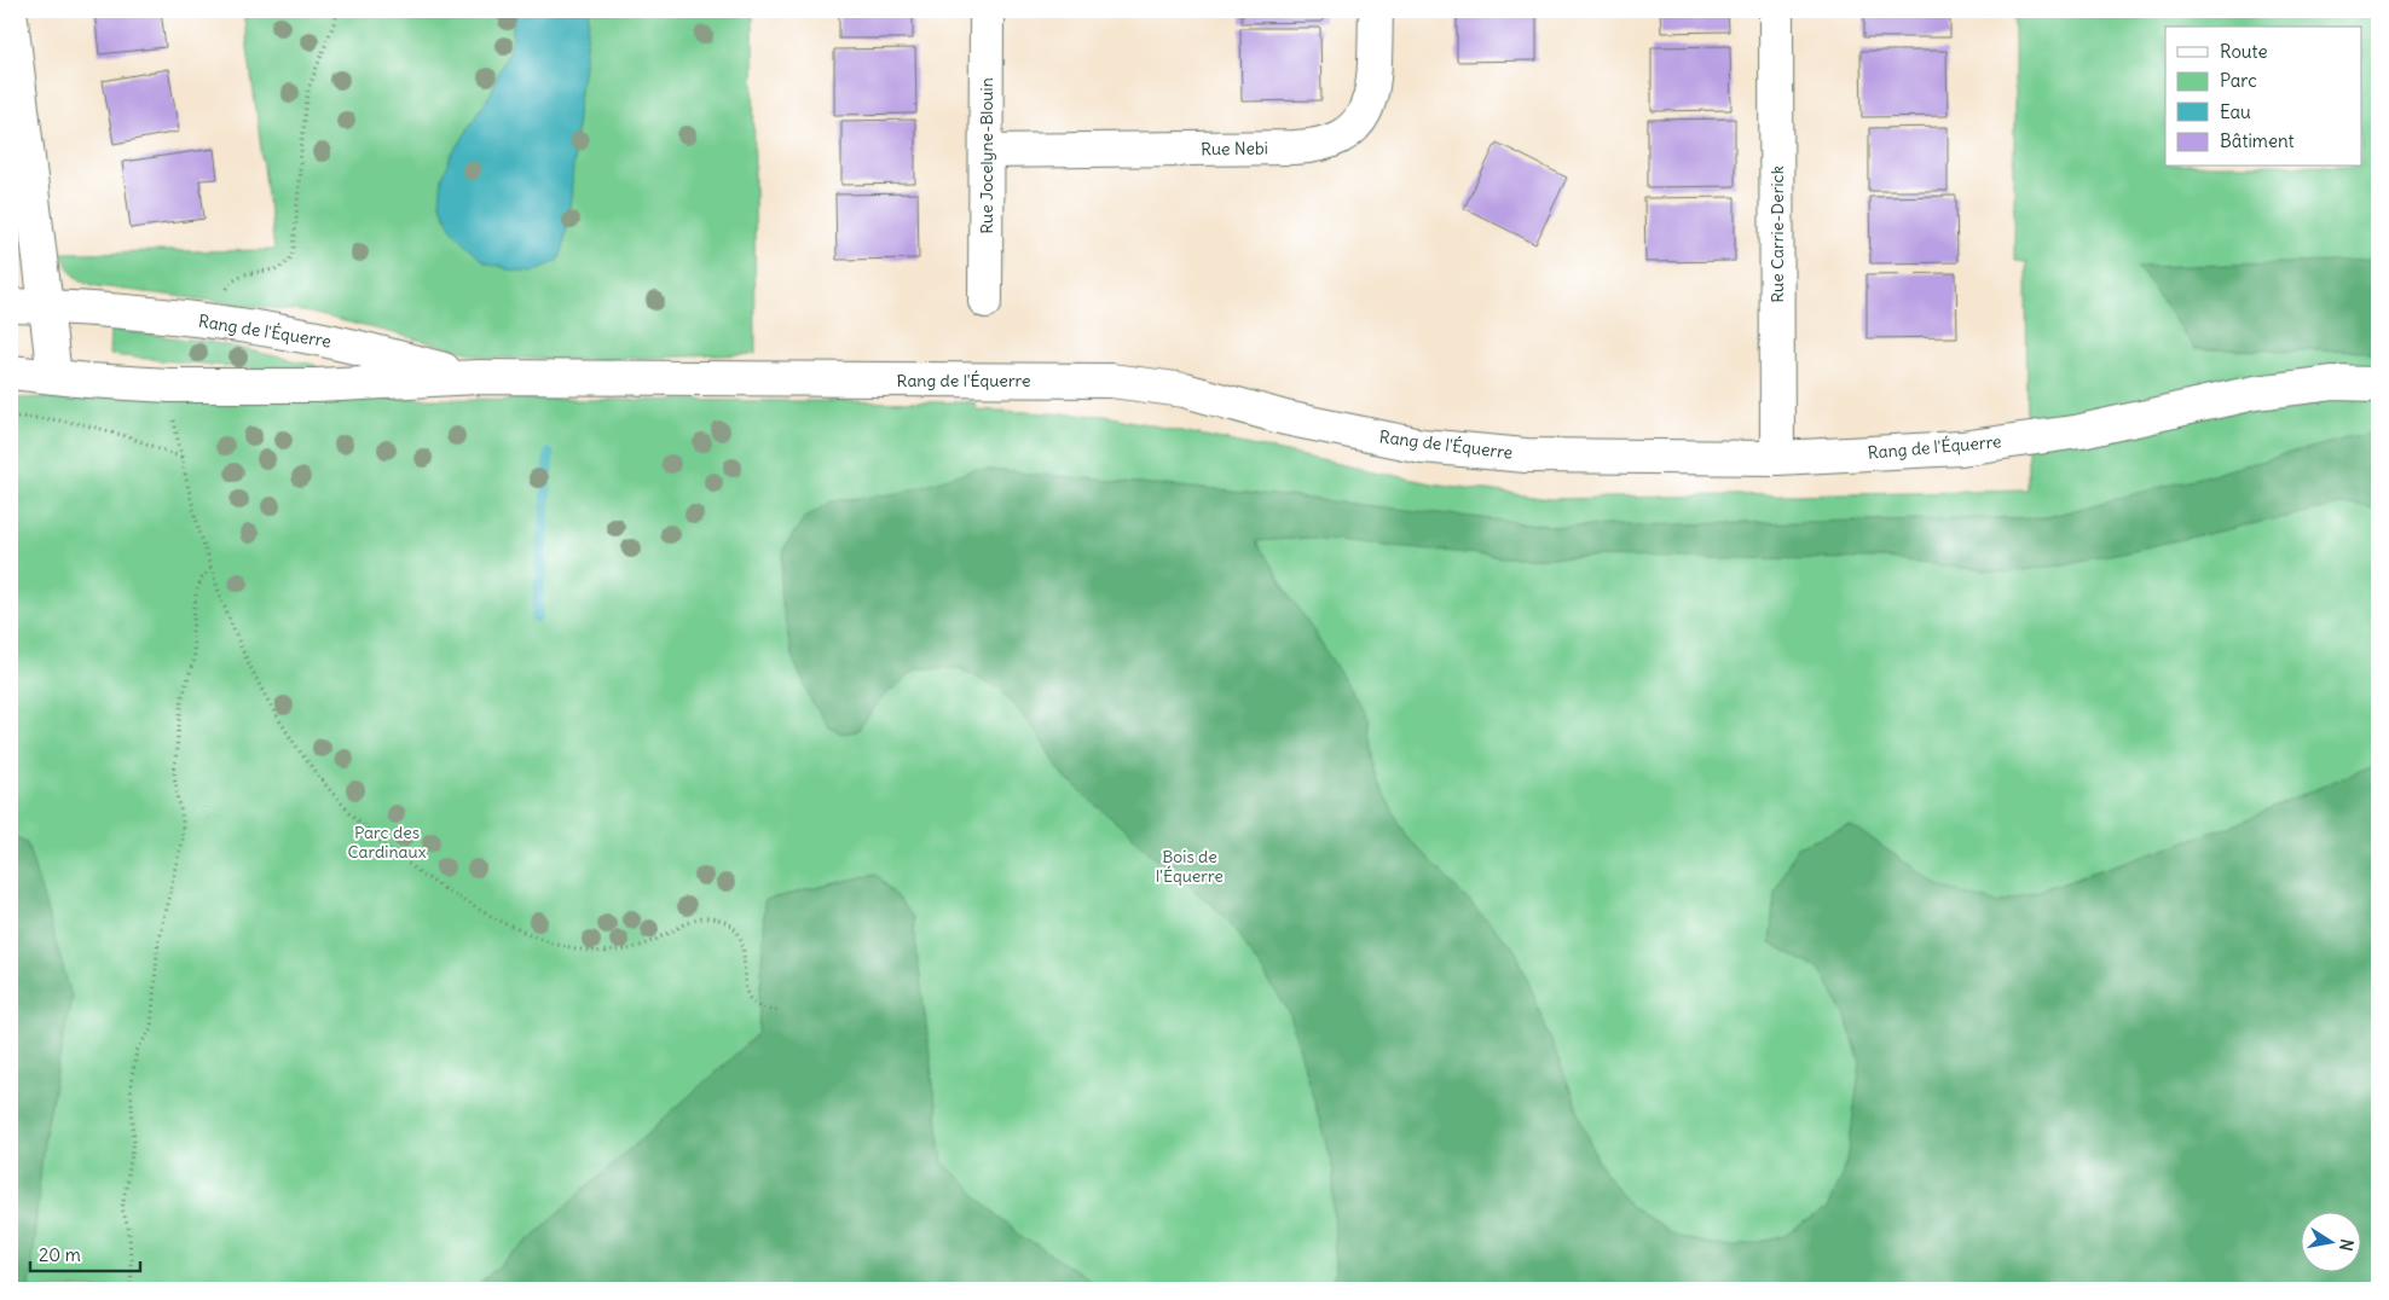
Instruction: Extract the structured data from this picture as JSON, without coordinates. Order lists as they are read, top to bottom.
{
  "streets": {
    "street": [
      "Rue Nebi",
      "Rue Jocelyne-Blouin",
      "Rue Carrie-Derick",
      "Rang de l'Équerre"
    ]
  },
  "crossings": [
    ["Rue Nebi", "Rue Jocelyne-Blouin"],
    ["Rue Carrie-Derick", "Rang de l'Équerre"]
  ],
  "parks": ["Parc des Cardinaux", "Bois de l'Équerre"],
  "legend": [
    "Route",
    "Parc",
    "Eau",
    "Bâtiment"
  ],
  "scale_bar": "20 m",
  "north": "right"
}
